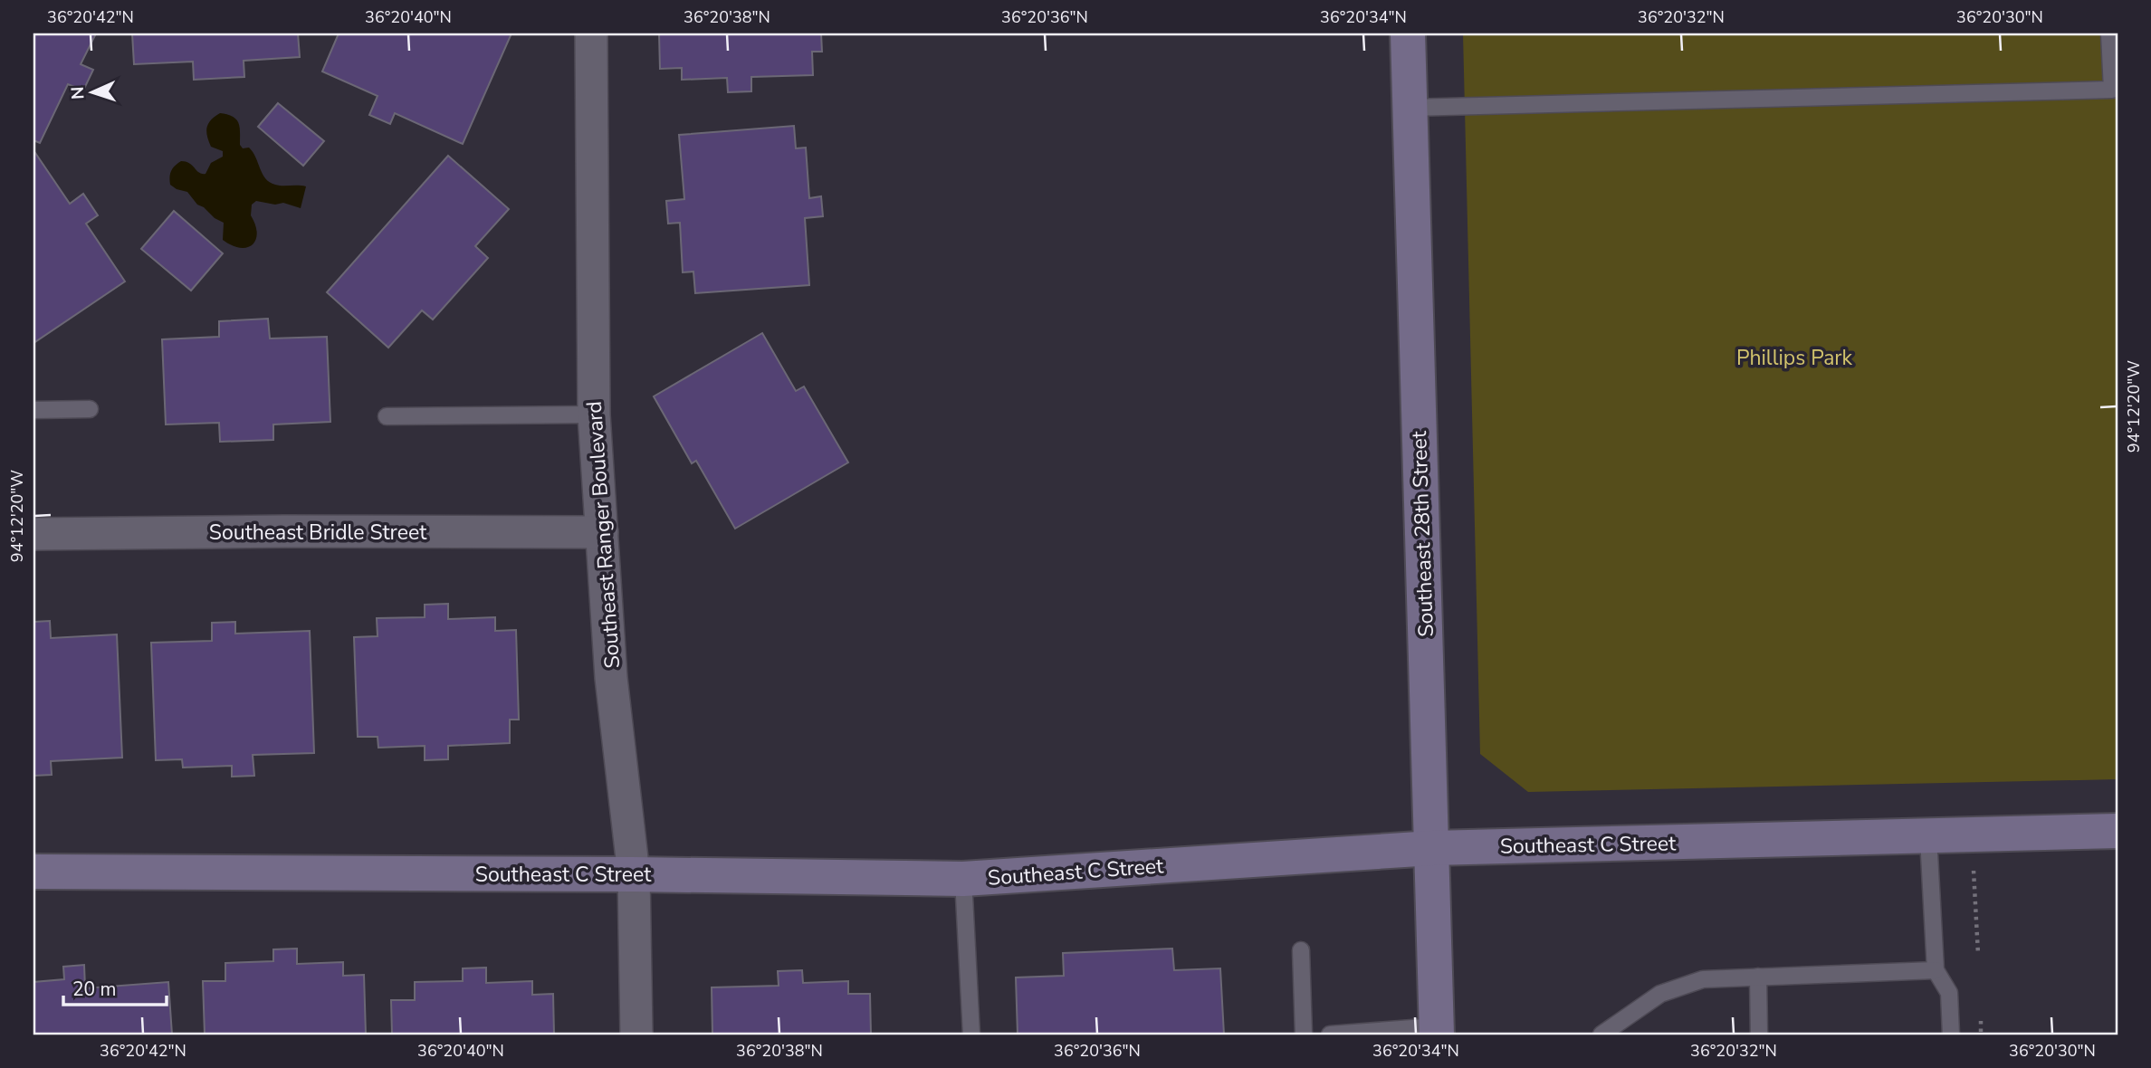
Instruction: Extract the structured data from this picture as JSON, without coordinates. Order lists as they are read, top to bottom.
{
  "streets": {
    "street": [
      "Southeast Bridle Street",
      "Southeast 28th Street",
      "Southeast Ranger Boulevard",
      "Southeast C Street"
    ]
  },
  "crossings": [
    ["Southeast Bridle Street", "Southeast Ranger Boulevard"],
    ["Southeast 28th Street", "Southeast C Street"],
    ["Southeast Ranger Boulevard", "Southeast C Street"]
  ],
  "parks": ["Phillips Park"],
  "scale_bar": "20 m",
  "north": "left",
  "coordinates": [
    "36°20'42\"N",
    "36°20'40\"N",
    "36°20'38\"N",
    "36°20'36\"N",
    "36°20'34\"N",
    "36°20'32\"N",
    "36°20'30\"N",
    "94°12'20\"W"
  ]
}
